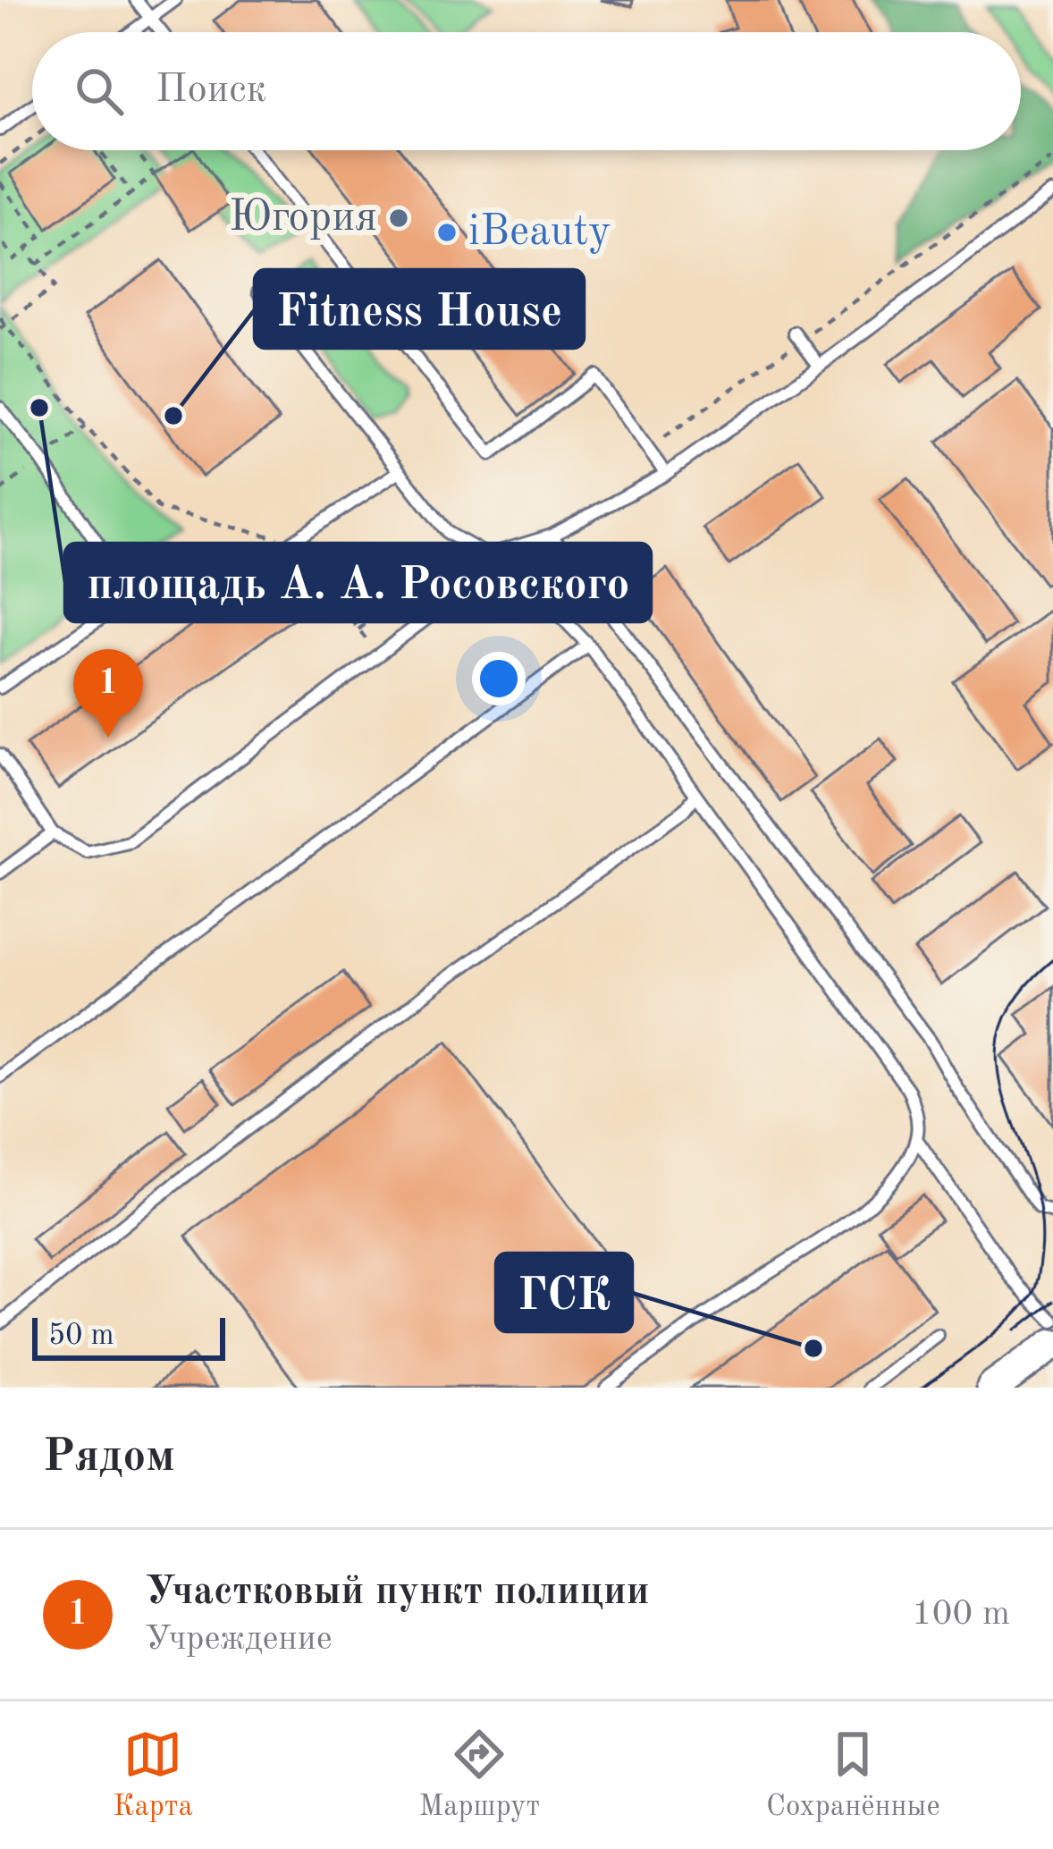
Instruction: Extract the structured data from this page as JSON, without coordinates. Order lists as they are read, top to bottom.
{
  "places": [
    "Югория",
    "iBeauty",
    "площадь А. А. Росовского",
    "Fitness House",
    "ГСК"
  ],
  "scale_bar": "50 m",
  "page": {
    "search": "Поиск",
    "pins": "1",
    "scale": "50 m",
    "heading": "Рядом",
    "list": [
      {
        "mark": "1",
        "name": "Участковый пункт полиции",
        "note": "Учреждение",
        "value": "100 m"
      }
    ],
    "nav": ["Карта", "Маршрут", "Сохранённые"]
  }
}
